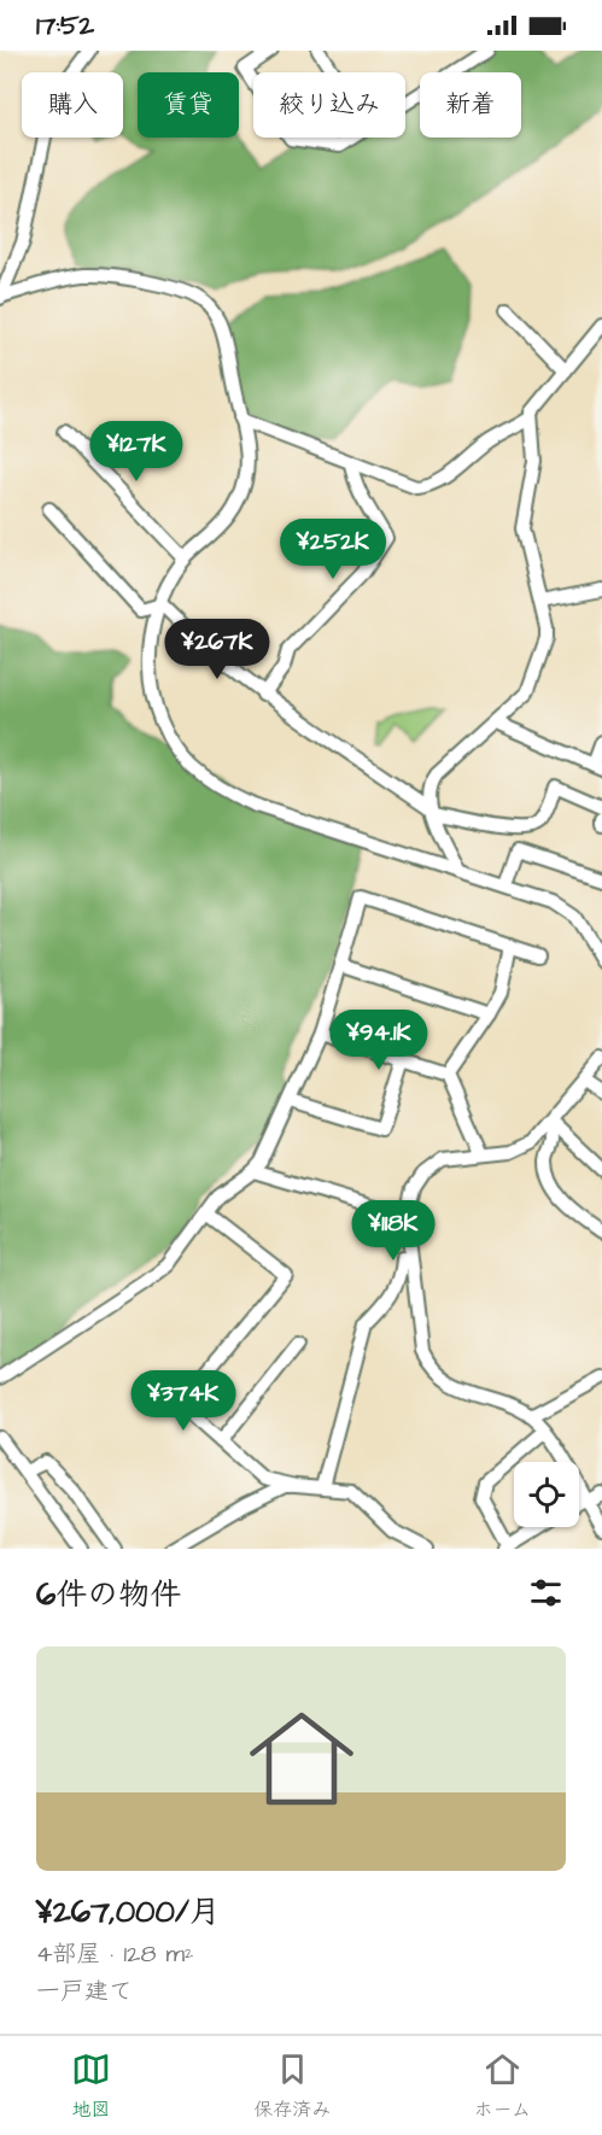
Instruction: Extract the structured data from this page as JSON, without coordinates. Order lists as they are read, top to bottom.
{
  "page": {
    "status": "17:52",
    "chip": [
      "購入",
      "賃貸",
      "絞り込み",
      "新着"
    ],
    "price": [
      "¥127K",
      "¥252K",
      "¥267K",
      "¥94.1K",
      "¥118K",
      "¥374K"
    ],
    "heading": "6件の物件",
    "list": [
      {
        "name": "¥267,000/月",
        "note": "4部屋 · 128 m² · 一戸建て"
      }
    ],
    "tabs": ["地図", "保存済み", "ホーム"]
  }
}
